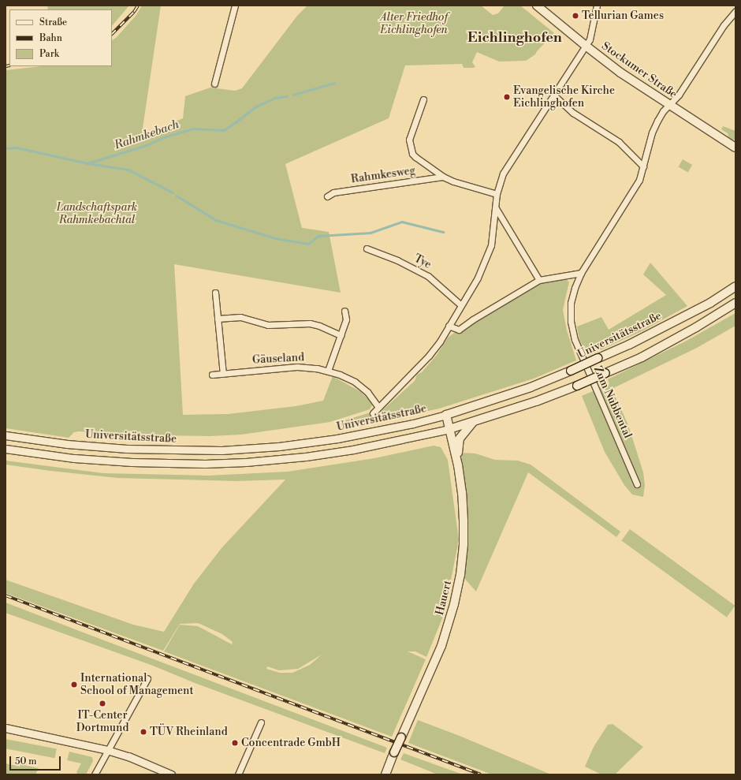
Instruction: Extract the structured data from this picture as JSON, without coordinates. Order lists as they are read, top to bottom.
{
  "streets": {
    "main road": ["Stockumer Straße", "Universitätsstraße", "Hauert"],
    "street": [
      "Rahmkesweg",
      "Tye",
      "Gäuseland",
      "Zum Nubbental"
    ]
  },
  "crossings": [
    ["Stockumer Straße", "Zum Nubbental"],
    ["Universitätsstraße", "Hauert"]
  ],
  "districts": ["Eichlinghofen"],
  "water": ["Rahmkebach"],
  "parks": ["Alter Friedhof Eichlinghofen", "Landschaftspark Rahmkebachtal"],
  "places": [
    "Tellurian Games",
    "Evangelische Kirche Eichlinghofen",
    "International School of Management",
    "IT-Center Dortmund",
    "TÜV Rheinland",
    "Concentrade GmbH"
  ],
  "legend": ["Straße", "Bahn", "Park"],
  "scale_bar": "50 m"
}
